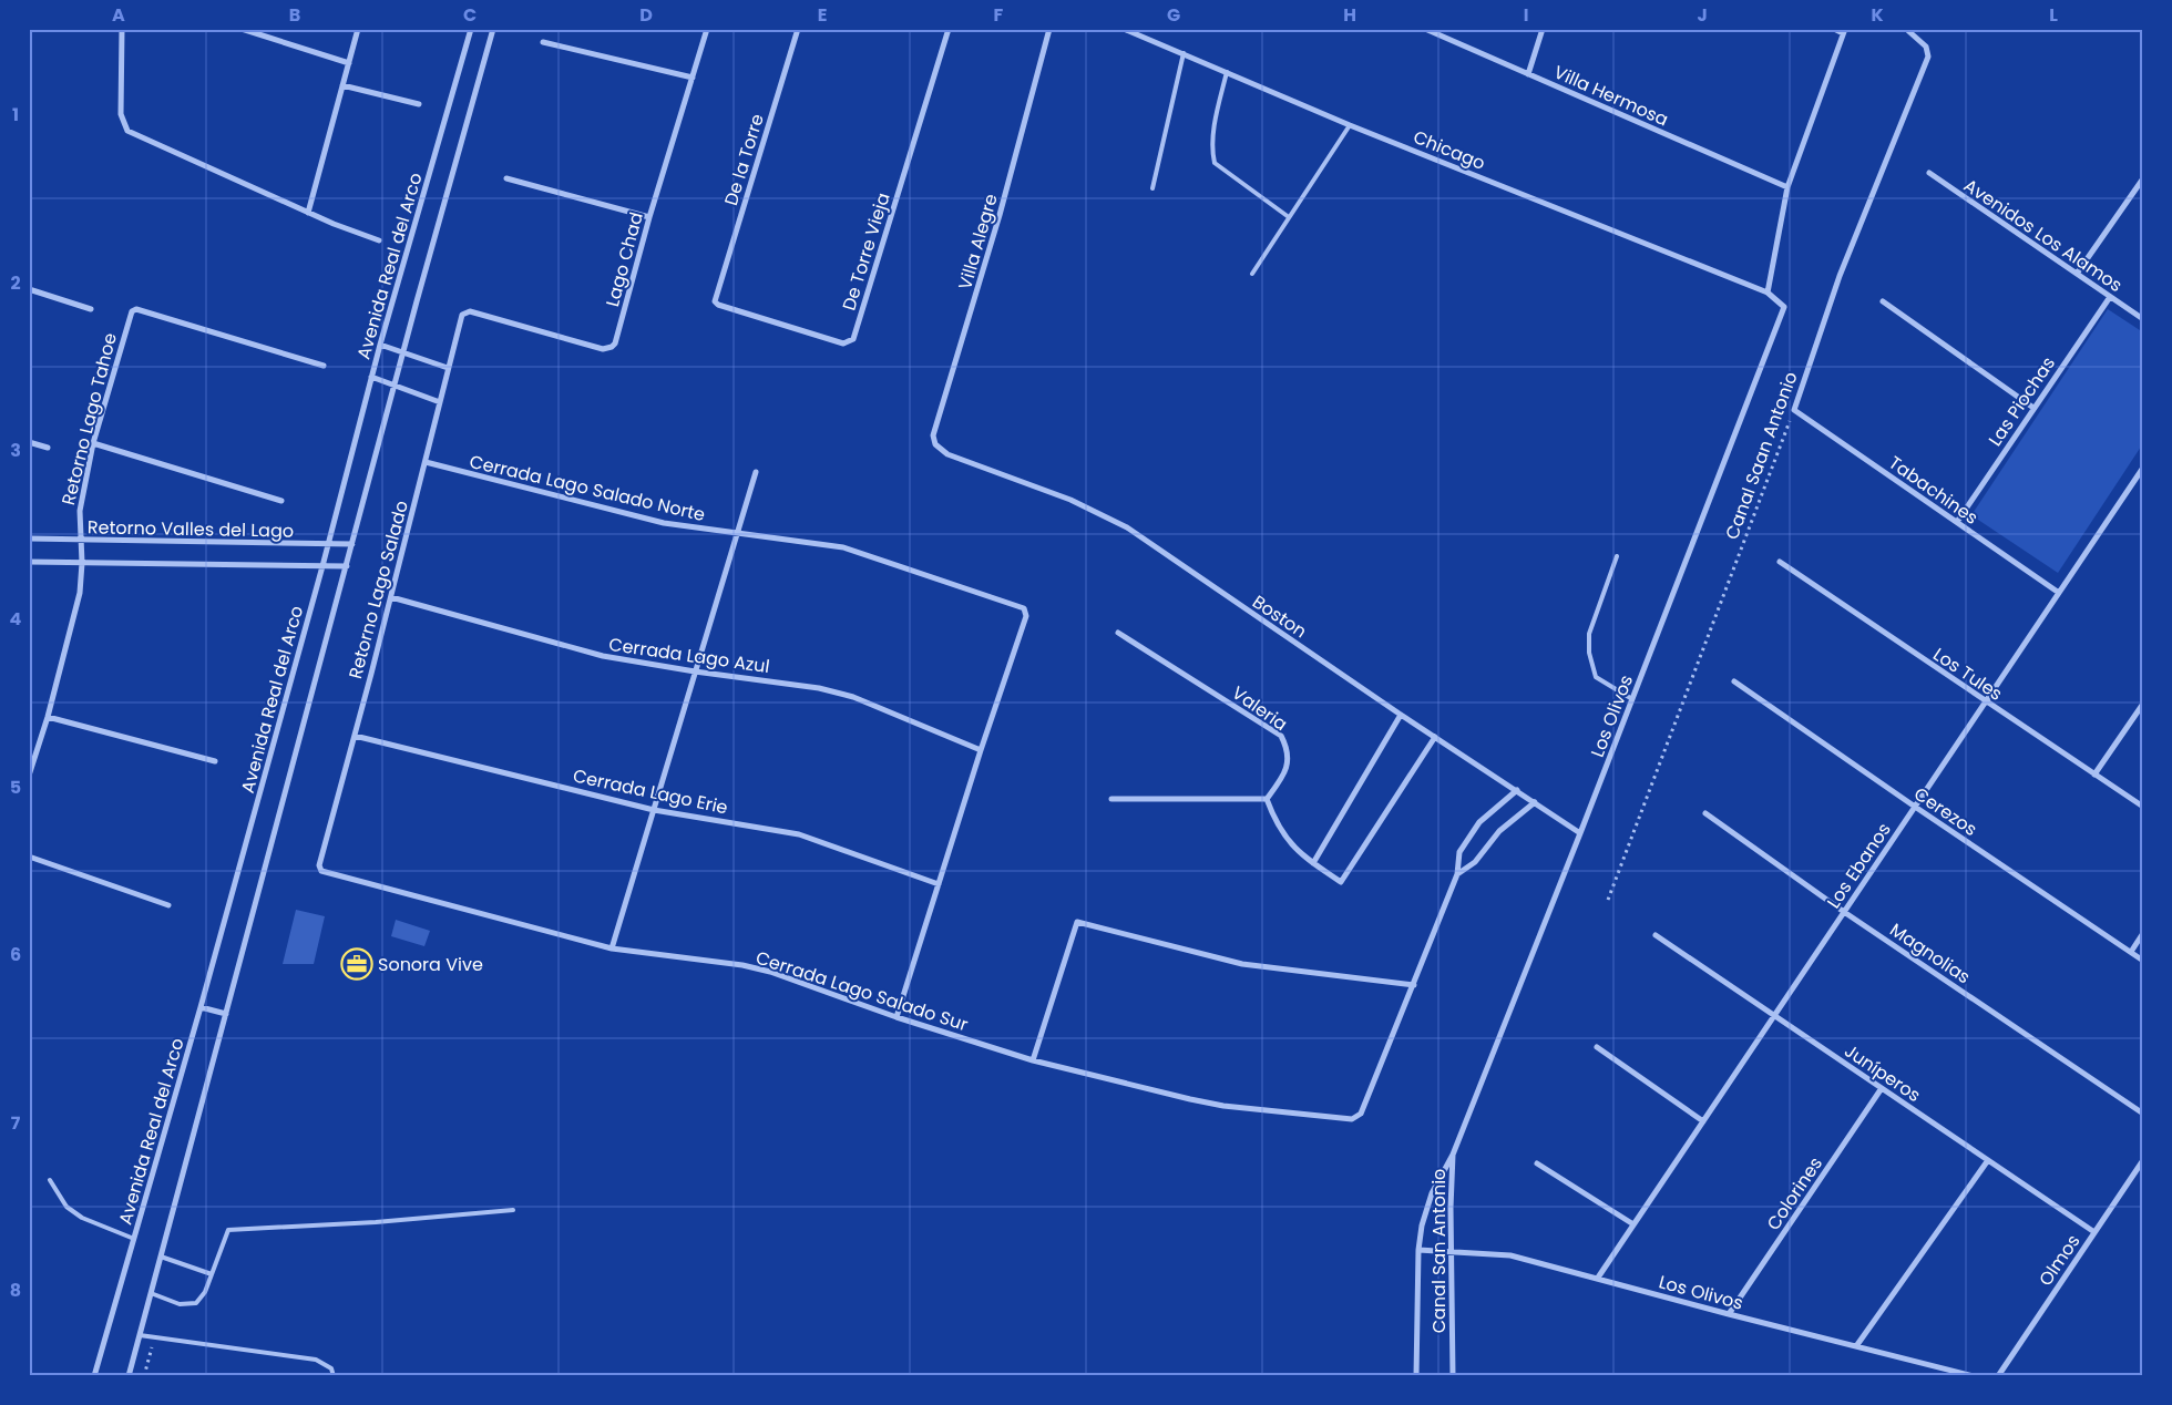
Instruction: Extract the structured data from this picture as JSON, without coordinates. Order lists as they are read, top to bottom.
{
  "streets": {
    "street": [
      "Villa Hermosa",
      "Chicago",
      "De la Torre",
      "Avenidos Los Alamos",
      "Villa Alegre",
      "De Torre Vieja",
      "Lago Chad",
      "Avenida Real del Arco",
      "Las Piochas",
      "Retorno Lago Tahoe",
      "Canal Saan Antonio",
      "Cerrada Lago Salado Norte",
      "Tabachines",
      "Retorno Valles del Lago",
      "Retorno Lago Salado",
      "Boston",
      "Cerrada Lago Azul",
      "Los Tules",
      "Valeria",
      "Los Olivos",
      "Cerrada Lago Erie",
      "Cerezos",
      "Los Ebanos",
      "Magnolias",
      "Cerrada Lago Salado Sur",
      "Juníperos",
      "Colorines",
      "Canal San Antonio",
      "Olmos"
    ]
  },
  "crossings": [
    ["Chicago", "Los Olivos"],
    ["De la Torre", "De Torre Vieja"],
    ["Avenidos Los Alamos", "Las Piochas"],
    ["Villa Alegre", "Boston"],
    ["Lago Chad", "Retorno Lago Salado"],
    ["Avenida Real del Arco", "Retorno Valles del Lago"],
    ["Las Piochas", "Tabachines"],
    ["Retorno Lago Tahoe", "Retorno Valles del Lago"],
    ["Canal Saan Antonio", "Tabachines"],
    ["Cerrada Lago Salado Norte", "Retorno Lago Salado"],
    ["Cerrada Lago Salado Norte", "Cerrada Lago Azul"],
    ["Tabachines", "Los Ebanos"],
    ["Retorno Lago Salado", "Cerrada Lago Azul"],
    ["Retorno Lago Salado", "Cerrada Lago Erie"],
    ["Retorno Lago Salado", "Cerrada Lago Salado Sur"],
    ["Boston", "Los Olivos"],
    ["Los Tules", "Los Ebanos"],
    ["Los Olivos", "Los Ebanos"],
    ["Los Olivos", "Colorines"],
    ["Los Olivos", "Canal San Antonio"],
    ["Cerezos", "Los Ebanos"],
    ["Los Ebanos", "Magnolias"],
    ["Los Ebanos", "Juníperos"],
    ["Juníperos", "Colorines"],
    ["Juníperos", "Olmos"]
  ],
  "places": {
    "office": ["Sonora Vive"]
  },
  "grid": {
    "columns": [
      "A",
      "B",
      "C",
      "D",
      "E",
      "F",
      "G",
      "H",
      "I",
      "J",
      "K",
      "L"
    ],
    "rows": [
      "1",
      "2",
      "3",
      "4",
      "5",
      "6",
      "7",
      "8"
    ]
  }
}
